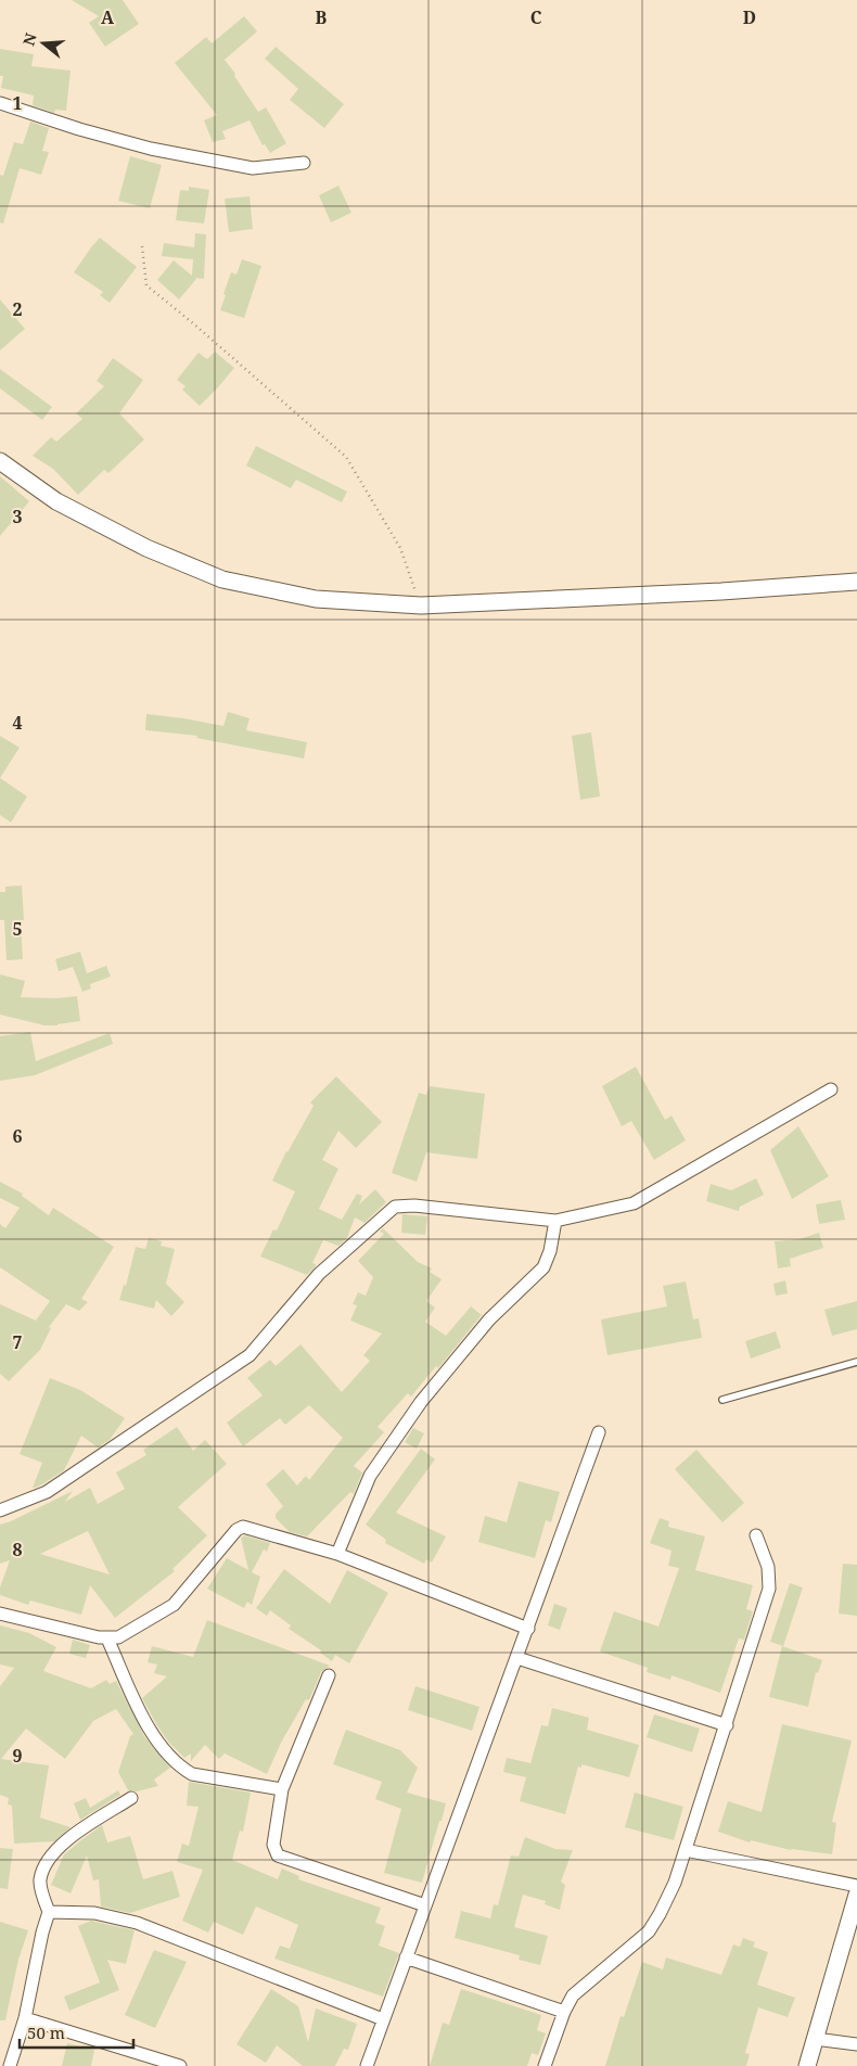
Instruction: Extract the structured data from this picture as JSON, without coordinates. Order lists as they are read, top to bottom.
{
  "scale_bar": "50 m",
  "north": "left",
  "grid": {
    "columns": [
      "A",
      "B",
      "C",
      "D"
    ],
    "rows": [
      "1",
      "2",
      "3",
      "4",
      "5",
      "6",
      "7",
      "8",
      "9"
    ]
  }
}
